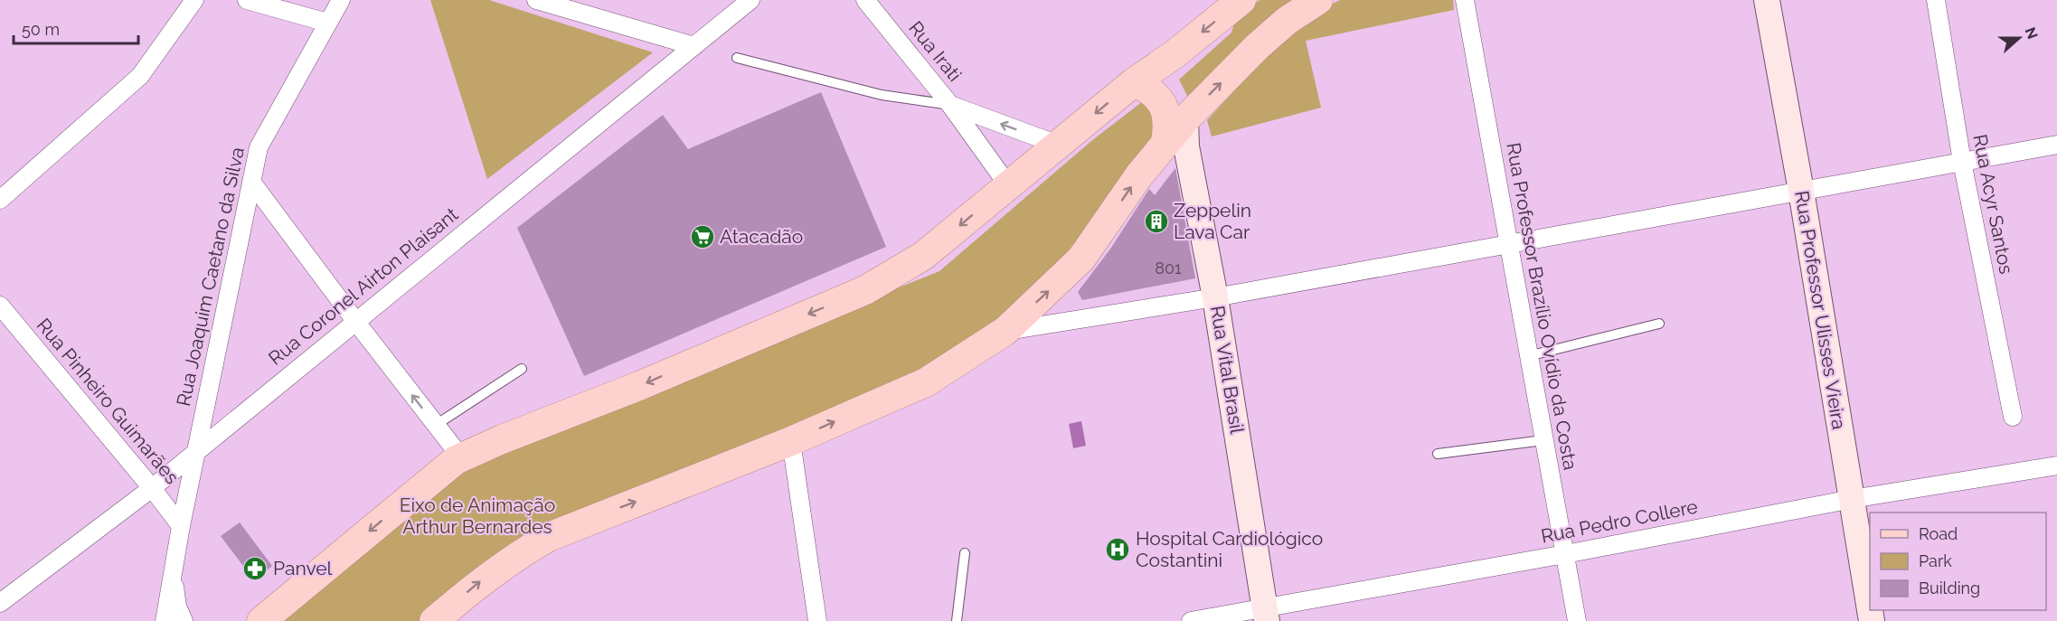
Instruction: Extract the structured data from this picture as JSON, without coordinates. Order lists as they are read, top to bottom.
{
  "streets": {
    "street": [
      "Rua Irati",
      "Rua Acyr Santos",
      "Rua Joaquim Caetano da Silva",
      "Rua Coronel Airton Plaisant",
      "Rua Professor Brazílio Ovídio da Costa",
      "Rua Professor Ulisses Vieira",
      "Rua Vital Brasil",
      "Rua Pinheiro Guimarães",
      "Rua Pedro Collere"
    ]
  },
  "crossings": [
    ["Rua Joaquim Caetano da Silva", "Rua Coronel Airton Plaisant"],
    ["Rua Joaquim Caetano da Silva", "Rua Pinheiro Guimarães"],
    ["Rua Coronel Airton Plaisant", "Rua Pinheiro Guimarães"],
    ["Rua Professor Brazílio Ovídio da Costa", "Rua Pedro Collere"],
    ["Rua Professor Ulisses Vieira", "Rua Pedro Collere"],
    ["Rua Vital Brasil", "Rua Pedro Collere"]
  ],
  "parks": ["Eixo de Animação Arthur Bernardes"],
  "places": {
    "building": ["Zeppelin Lava Car"],
    "supermarket": ["Atacadão"],
    "hospital": ["Hospital Cardiológico Costantini"],
    "pharmacy": ["Panvel"]
  },
  "house_numbers": ["801"],
  "legend": ["Road", "Park", "Building"],
  "scale_bar": "50 m",
  "north": "right"
}
